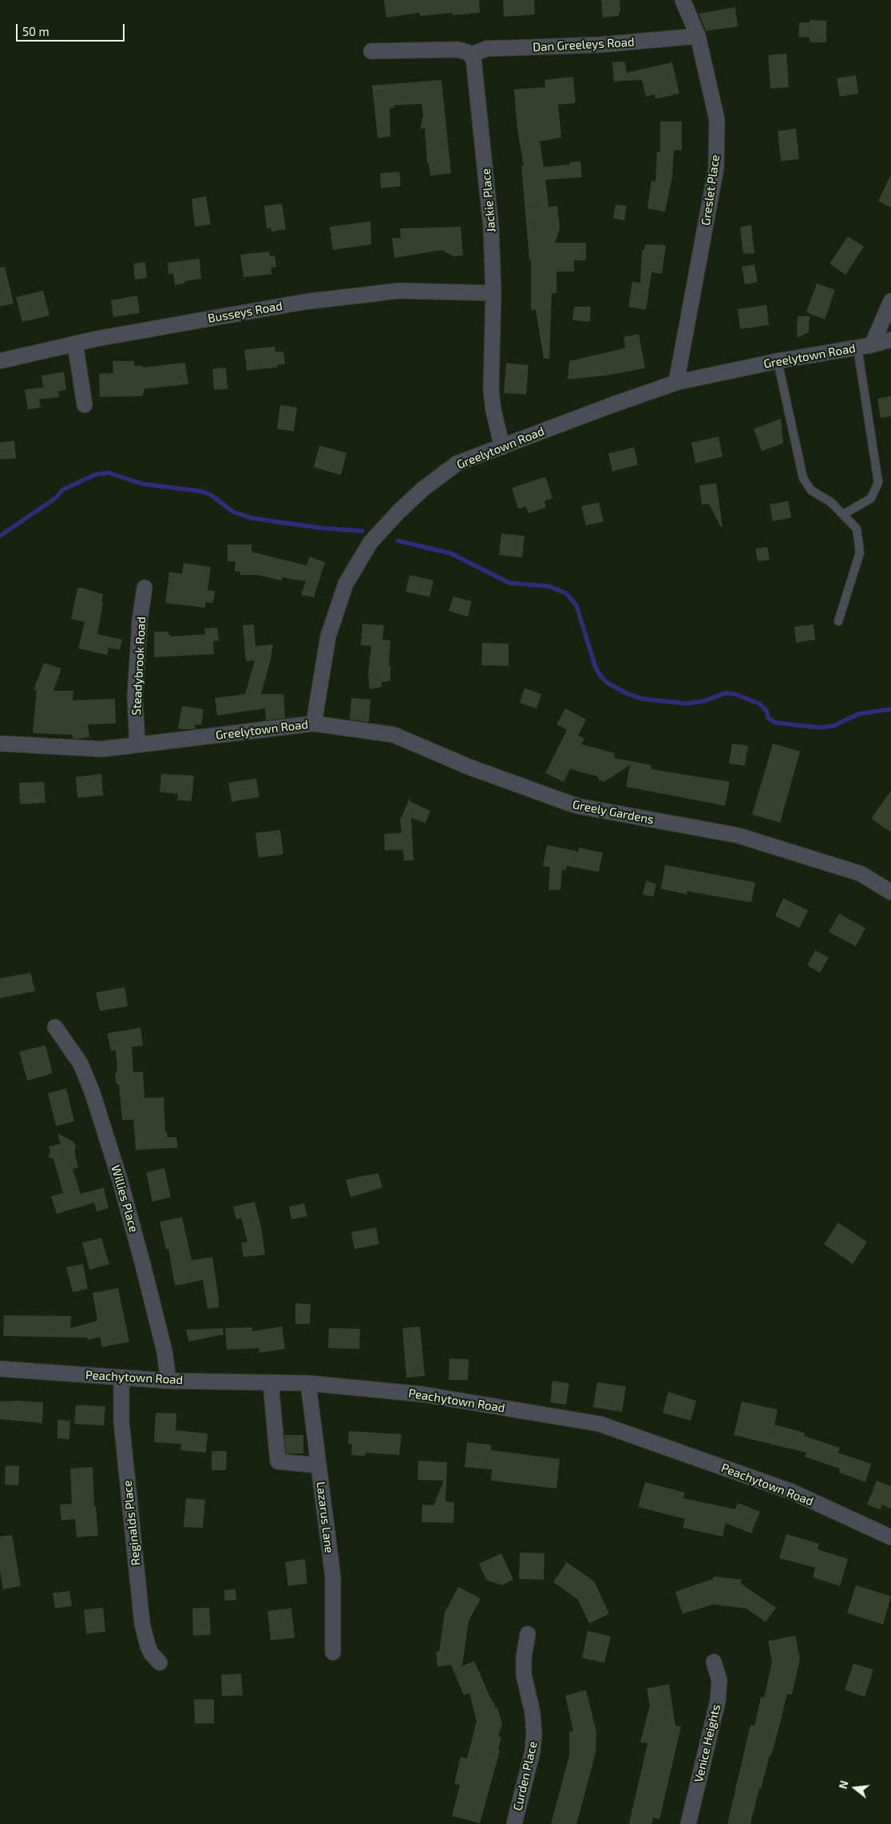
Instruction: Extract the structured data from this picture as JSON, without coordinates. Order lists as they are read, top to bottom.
{
  "streets": {
    "street": [
      "Dan Greeleys Road",
      "Greslet Place",
      "Jackie Place",
      "Busseys Road",
      "Greelytown Road",
      "Steadybrook Road",
      "Greely Gardens",
      "Willies Place",
      "Peachytown Road",
      "Lazarus Lane",
      "Reginalds Place",
      "Venice Heights",
      "Curden Place"
    ]
  },
  "crossings": [
    ["Dan Greeleys Road", "Greslet Place"],
    ["Dan Greeleys Road", "Jackie Place"],
    ["Greslet Place", "Greelytown Road"],
    ["Jackie Place", "Busseys Road"],
    ["Jackie Place", "Greelytown Road"],
    ["Greelytown Road", "Steadybrook Road"],
    ["Greelytown Road", "Greely Gardens"],
    ["Willies Place", "Peachytown Road"],
    ["Peachytown Road", "Lazarus Lane"],
    ["Peachytown Road", "Reginalds Place"]
  ],
  "scale_bar": "50 m",
  "north": "left"
}
